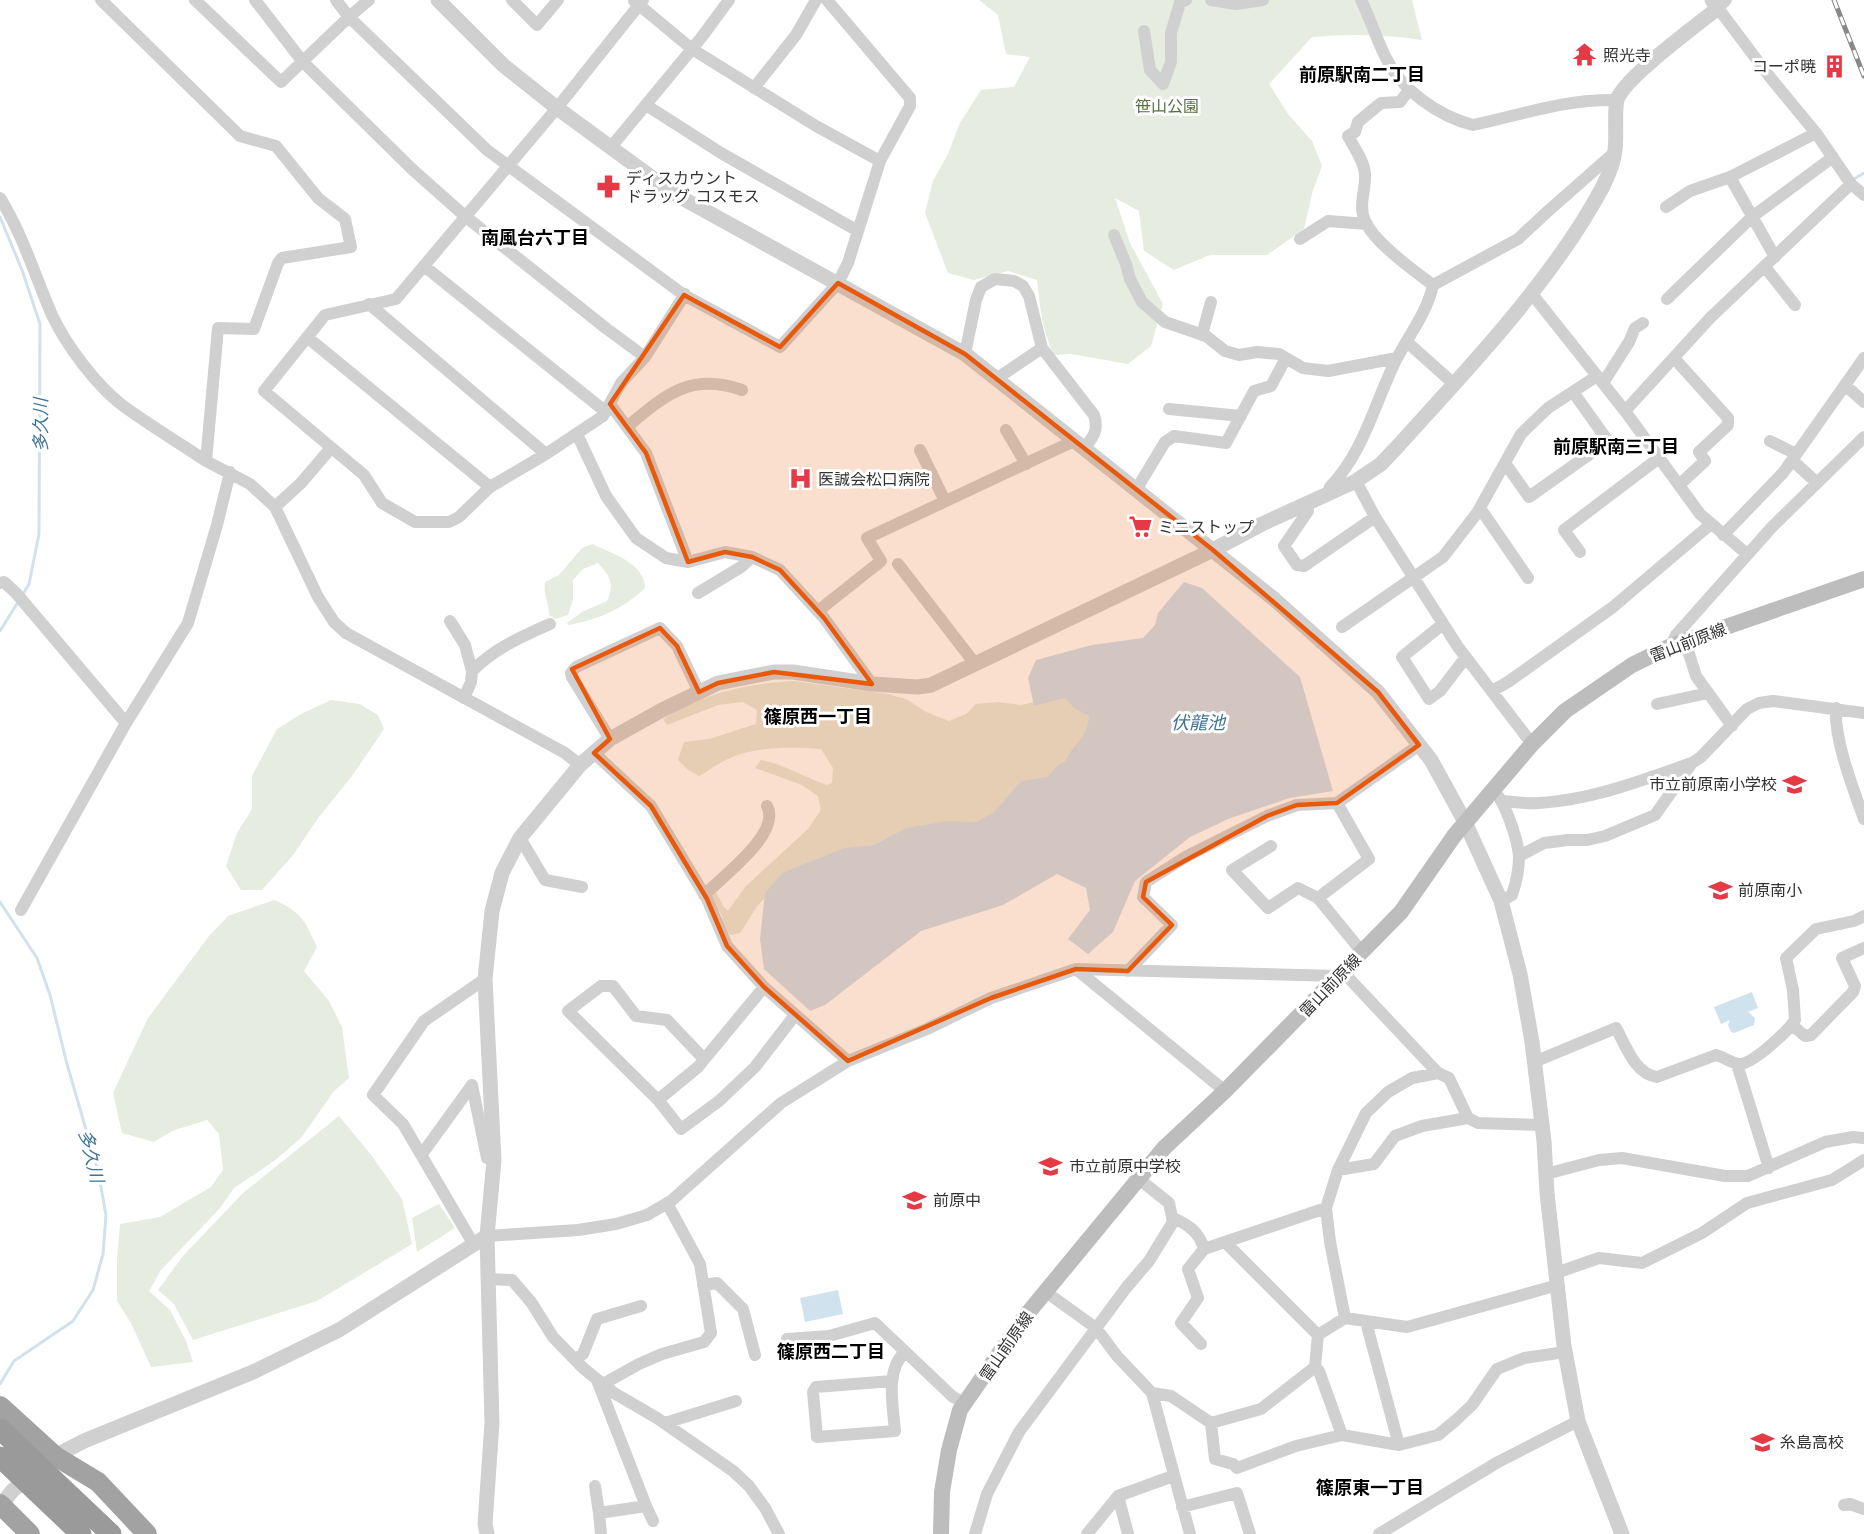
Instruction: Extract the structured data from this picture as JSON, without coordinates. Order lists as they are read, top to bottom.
{
  "streets": {
    "main road": ["雷山前原線"]
  },
  "districts": [
    "前原駅南二丁目",
    "南風台六丁目",
    "前原駅南三丁目",
    "篠原西一丁目",
    "篠原西二丁目",
    "篠原東一丁目"
  ],
  "water": ["多久川", "伏龍池"],
  "parks": ["笹山公園"],
  "places": {
    "temple": ["照光寺"],
    "building": ["コーポ暁"],
    "pharmacy": ["ディスカウント ドラッグ コスモス"],
    "hospital": ["医誠会松口病院"],
    "supermarket": ["ミニストップ"],
    "school or university": [
      "市立前原南小学校",
      "前原南小",
      "市立前原中学校",
      "前原中",
      "糸島高校"
    ]
  }
}
